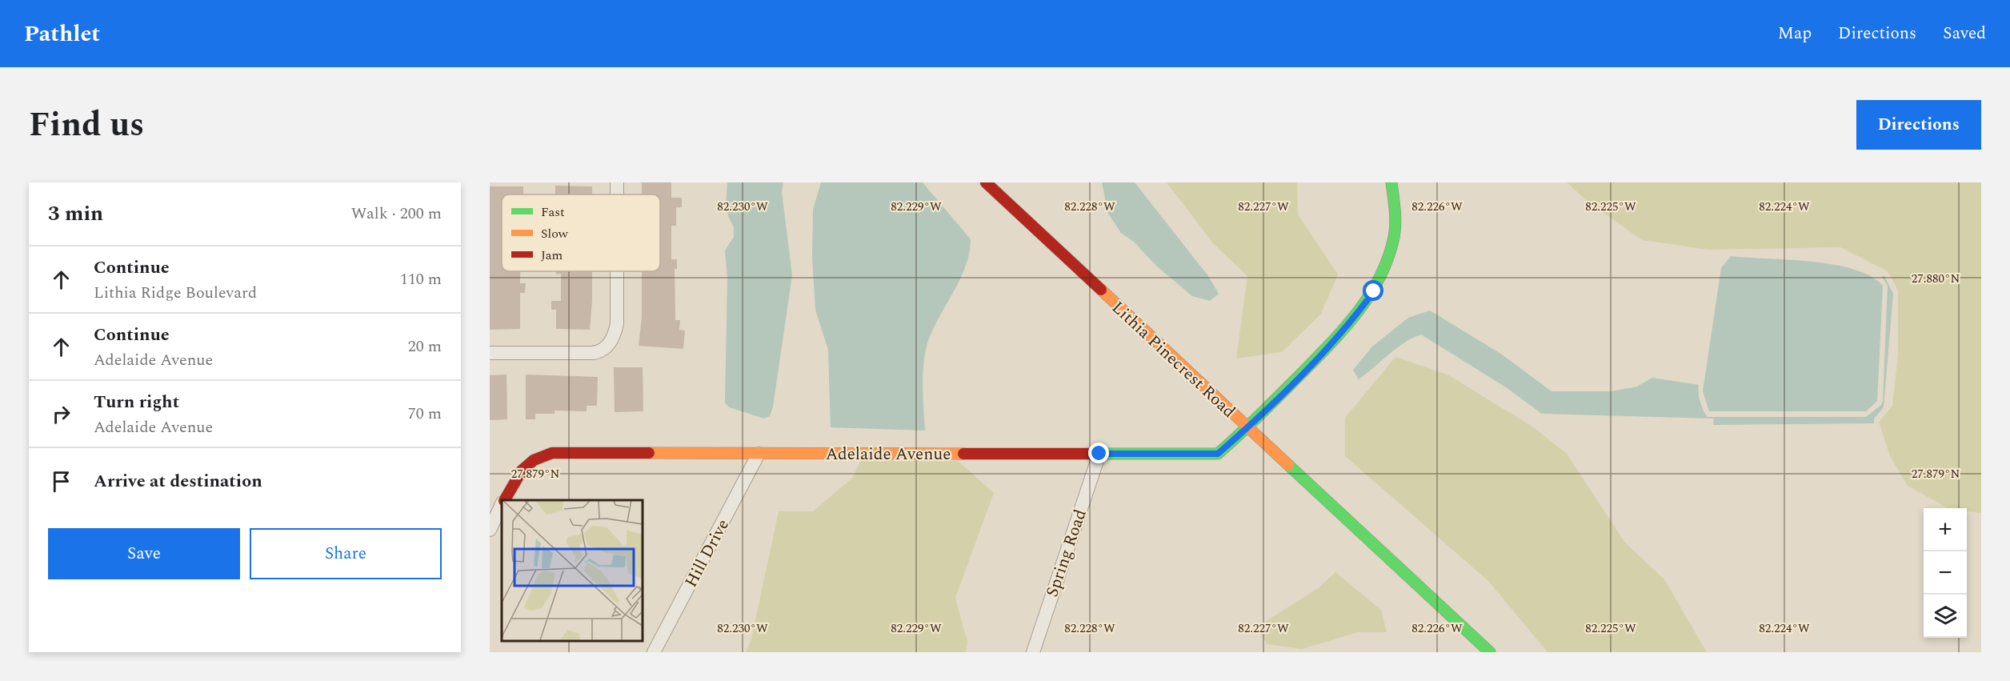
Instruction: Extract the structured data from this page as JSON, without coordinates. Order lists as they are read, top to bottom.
{
  "streets": {
    "street": [
      "Lithia Pinecrest Road",
      "Adelaide Avenue",
      "Hill Drive",
      "Spring Road"
    ]
  },
  "crossings": [
    ["Lithia Pinecrest Road", "Adelaide Avenue"],
    ["Adelaide Avenue", "Hill Drive"],
    ["Adelaide Avenue", "Spring Road"]
  ],
  "legend": ["Fast", "Slow", "Jam"],
  "page": {
    "header": "Pathlet",
    "nav": ["Map", "Directions", "Saved"],
    "title": "Find us",
    "buttons": [
      "Directions",
      ["Save", "Share"]
    ],
    "heading": ["3 min", "Walk · 200 m"],
    "list": [
      ["Continue", "Lithia Ridge Boulevard", "110 m"],
      ["Continue", "Adelaide Avenue", "20 m"],
      ["Turn right", "Adelaide Avenue", "70 m"],
      "Arrive at destination"
    ],
    "map_buttons": ["+", "−"]
  },
  "coordinates": [
    "82.230°W",
    "82.229°W",
    "82.228°W",
    "82.227°W",
    "82.226°W",
    "82.225°W",
    "82.224°W",
    "27.880°N",
    "27.879°N"
  ]
}
